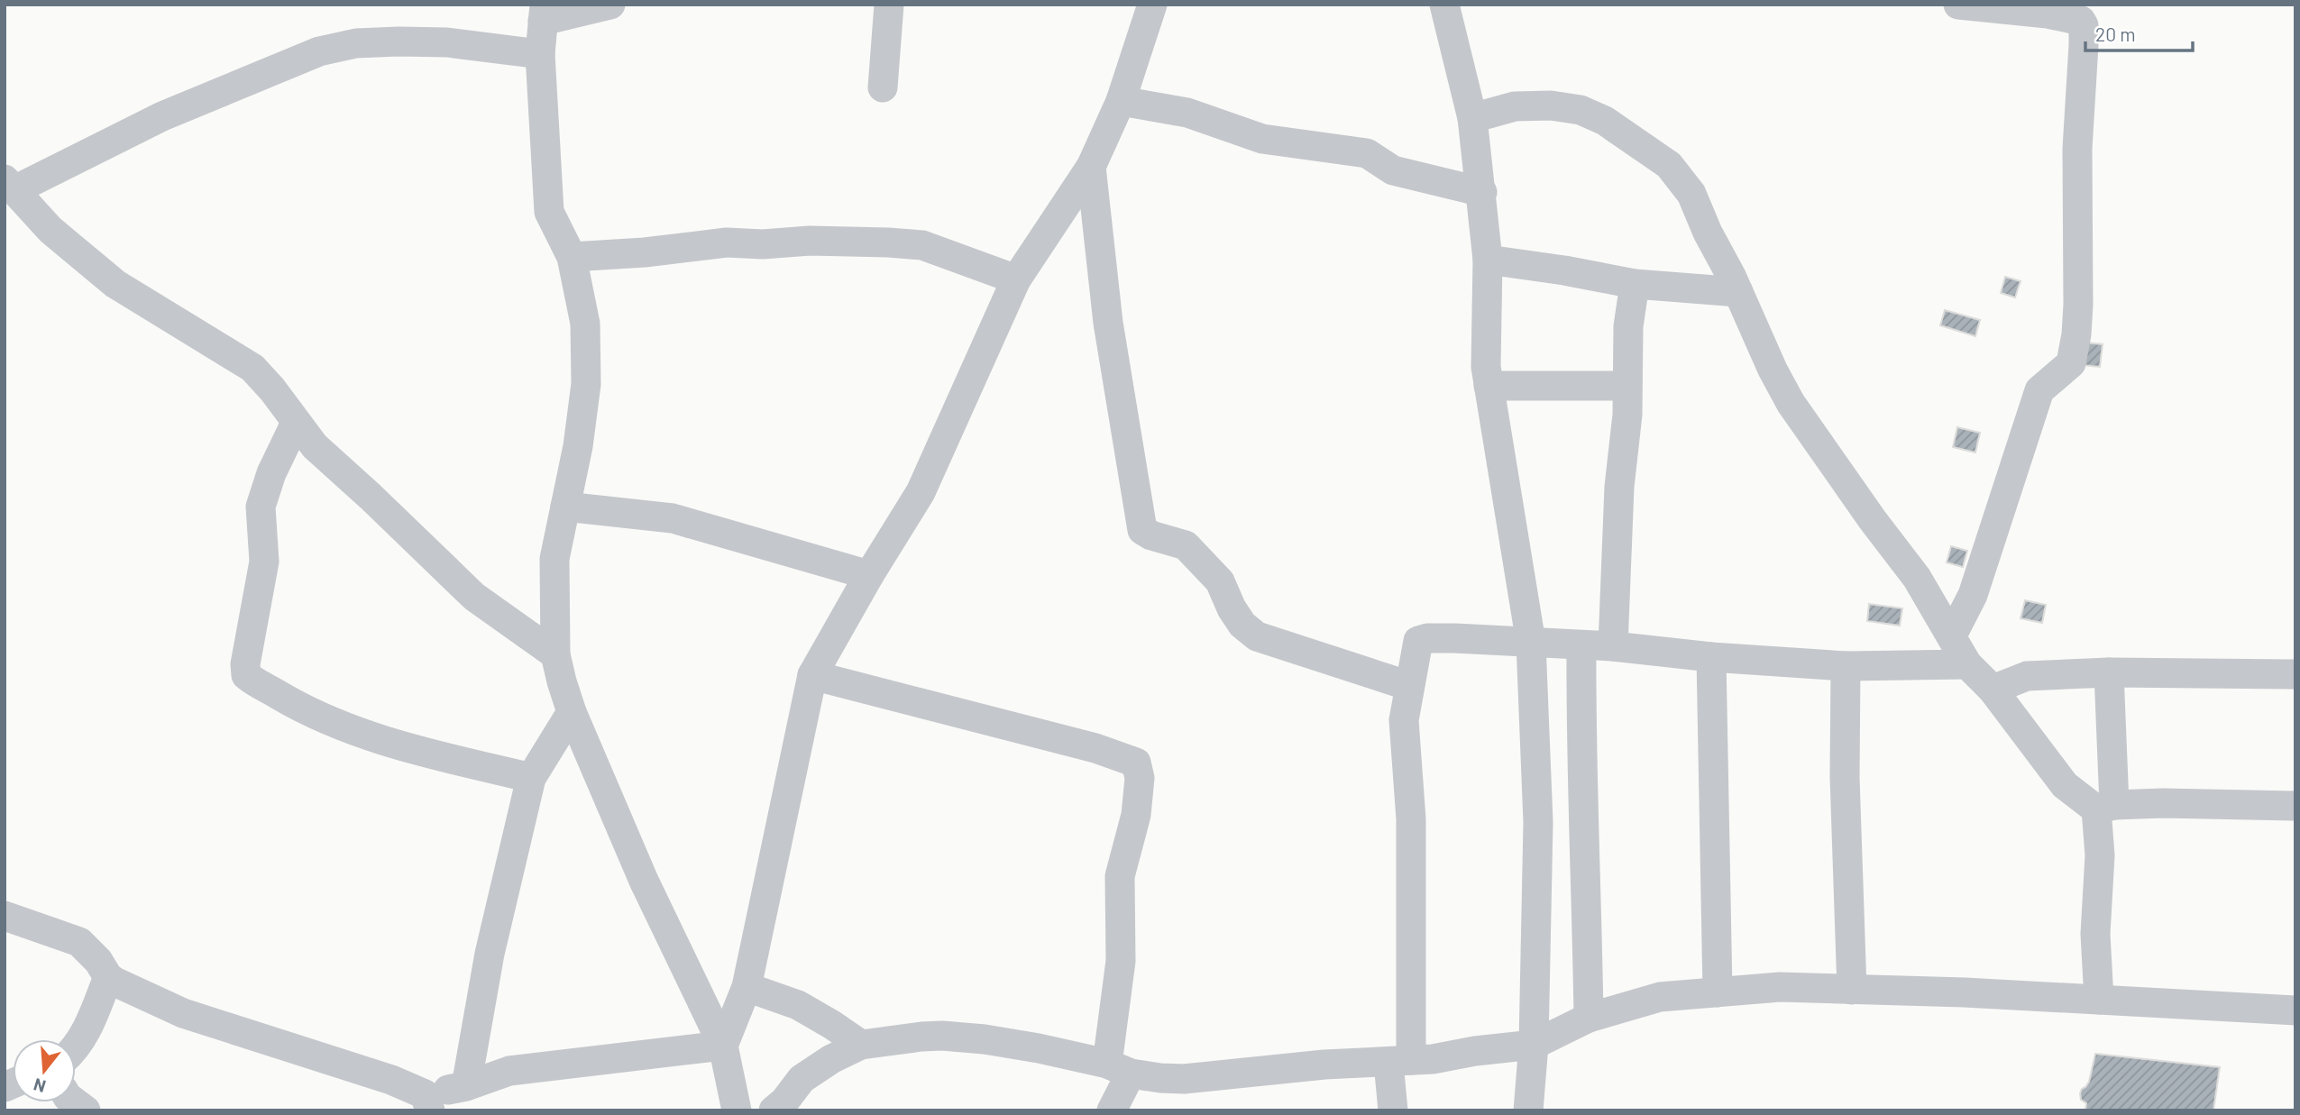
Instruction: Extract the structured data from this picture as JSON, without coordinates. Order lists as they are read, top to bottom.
{
  "scale_bar": "20 m",
  "north": "bottom"
}
